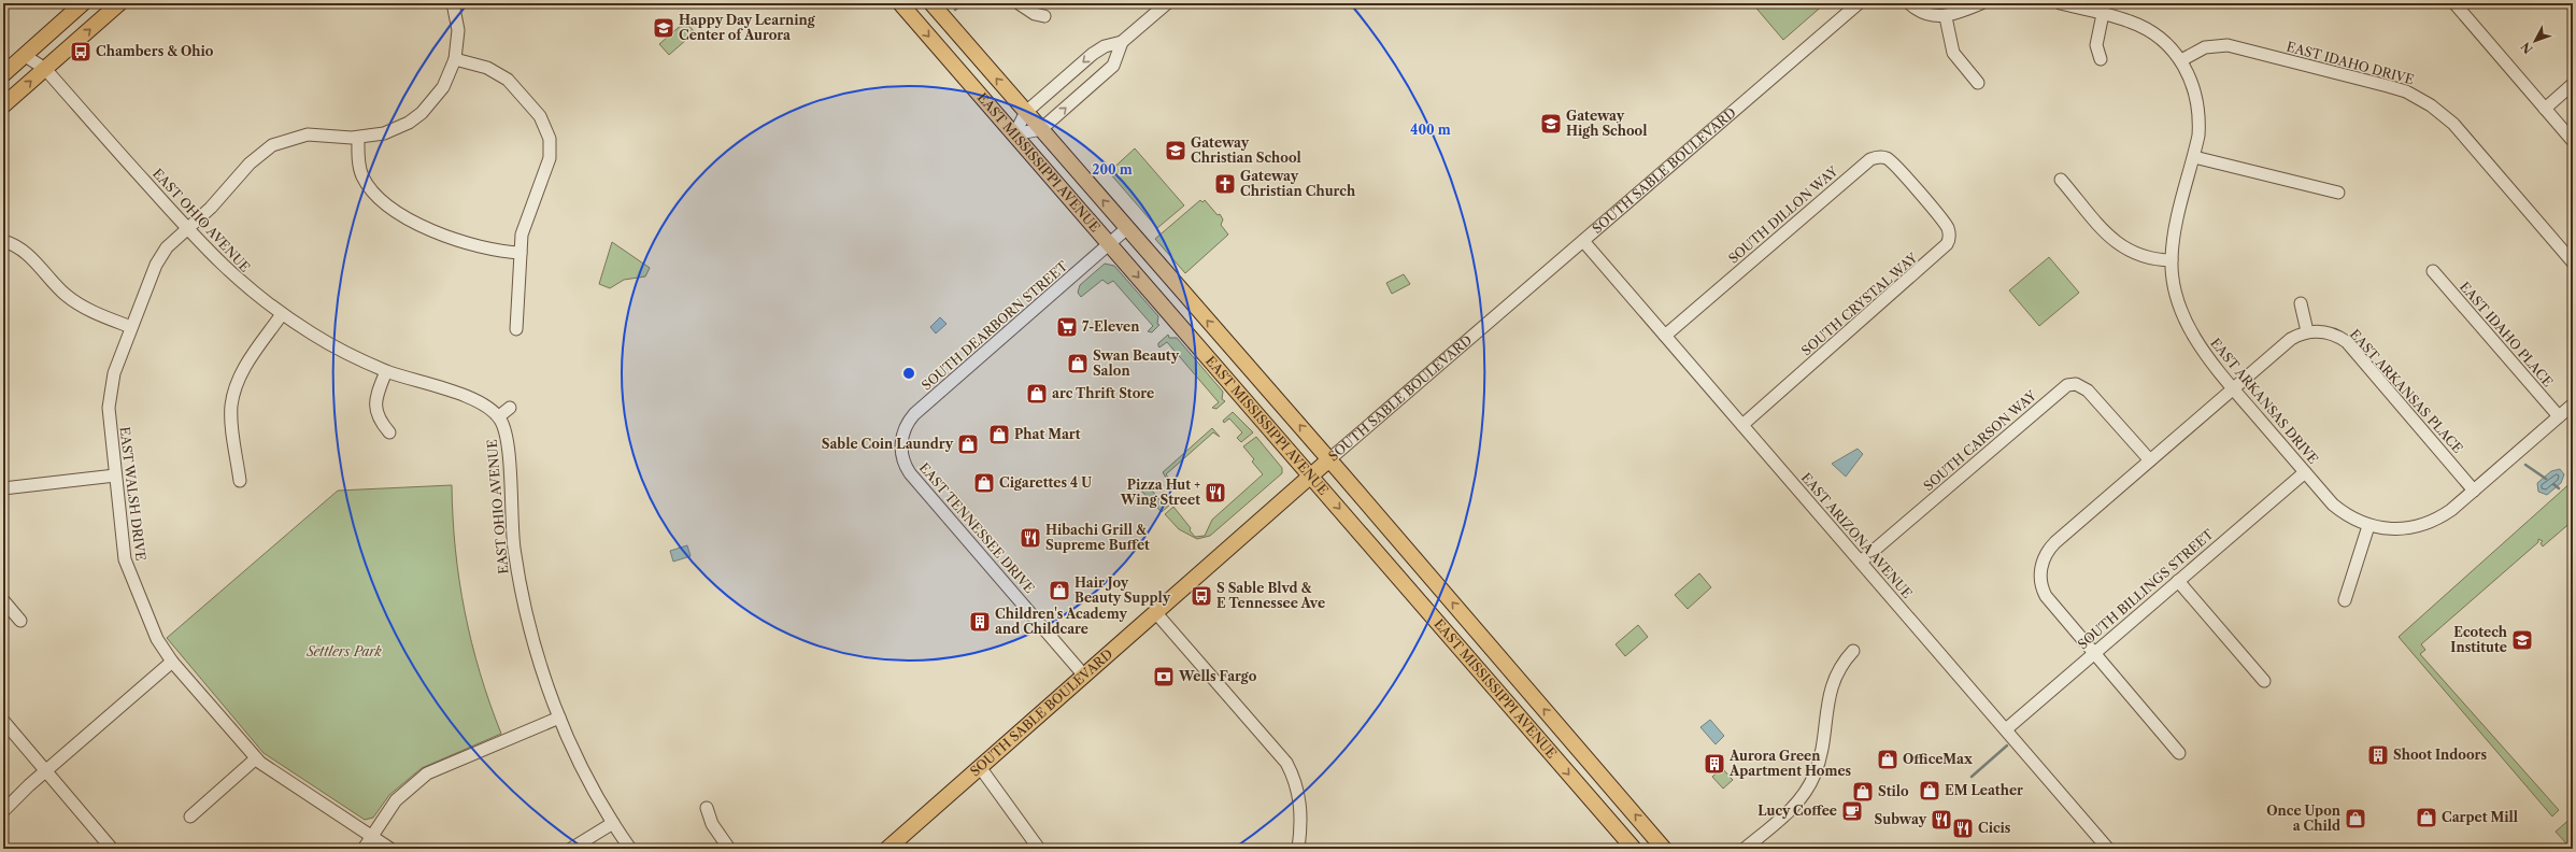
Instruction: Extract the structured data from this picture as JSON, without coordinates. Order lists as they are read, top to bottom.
{
  "streets": {
    "main road": ["EAST MISSISSIPPI AVENUE", "SOUTH SABLE BOULEVARD"],
    "street": [
      "EAST IDAHO DRIVE",
      "SOUTH DILLON WAY",
      "EAST OHIO AVENUE",
      "SOUTH CRYSTAL WAY",
      "SOUTH DEARBORN STREET",
      "EAST IDAHO PLACE",
      "EAST ARKANSAS PLACE",
      "EAST ARKANSAS DRIVE",
      "SOUTH CARSON WAY",
      "EAST WALSH DRIVE",
      "EAST TENNESSEE DRIVE",
      "EAST ARIZONA AVENUE",
      "SOUTH BILLINGS STREET"
    ]
  },
  "crossings": [
    ["EAST IDAHO DRIVE", "EAST ARKANSAS DRIVE"],
    ["EAST MISSISSIPPI AVENUE", "SOUTH SABLE BOULEVARD"],
    ["EAST MISSISSIPPI AVENUE", "SOUTH DEARBORN STREET"],
    ["SOUTH SABLE BOULEVARD", "EAST TENNESSEE DRIVE"],
    ["SOUTH SABLE BOULEVARD", "EAST ARIZONA AVENUE"],
    ["SOUTH DILLON WAY", "SOUTH CRYSTAL WAY"],
    ["SOUTH DILLON WAY", "EAST ARIZONA AVENUE"],
    ["EAST OHIO AVENUE", "EAST WALSH DRIVE"],
    ["SOUTH CRYSTAL WAY", "EAST ARIZONA AVENUE"],
    ["SOUTH DEARBORN STREET", "EAST TENNESSEE DRIVE"],
    ["EAST IDAHO PLACE", "EAST ARKANSAS DRIVE"],
    ["EAST ARKANSAS PLACE", "EAST ARKANSAS DRIVE"],
    ["EAST ARKANSAS DRIVE", "SOUTH BILLINGS STREET"],
    ["SOUTH CARSON WAY", "EAST ARIZONA AVENUE"],
    ["EAST ARIZONA AVENUE", "SOUTH BILLINGS STREET"]
  ],
  "parks": ["Settlers Park"],
  "places": {
    "school or university": [
      "Happy Day Learning Center of Aurora",
      "Gateway High School",
      "Gateway Christian School",
      "Ecotech Institute"
    ],
    "bus stop": ["Chambers & Ohio", "S Sable Blvd & E Tennessee Ave"],
    "church": ["Gateway Christian Church"],
    "supermarket": ["7-Eleven"],
    "shop": [
      "Swan Beauty Salon",
      "arc Thrift Store",
      "Phat Mart",
      "Sable Coin Laundry",
      "Cigarettes 4 U",
      "Hair Joy Beauty Supply",
      "OfficeMax",
      "EM Leather",
      "Stilo",
      "Carpet Mill",
      "Once Upon a Child"
    ],
    "restaurant": [
      "Pizza Hut + Wing Street",
      "Hibachi Grill & Supreme Buffet",
      "Subway",
      "Cicis"
    ],
    "building": ["Children's Academy and Childcare", "Shoot Indoors", "Aurora Green Apartment Homes"],
    "bank": ["Wells Fargo"],
    "cafe": ["Lucy Coffee"]
  },
  "north": "bottom left",
  "rings": ["400 m", "200 m"]
}
